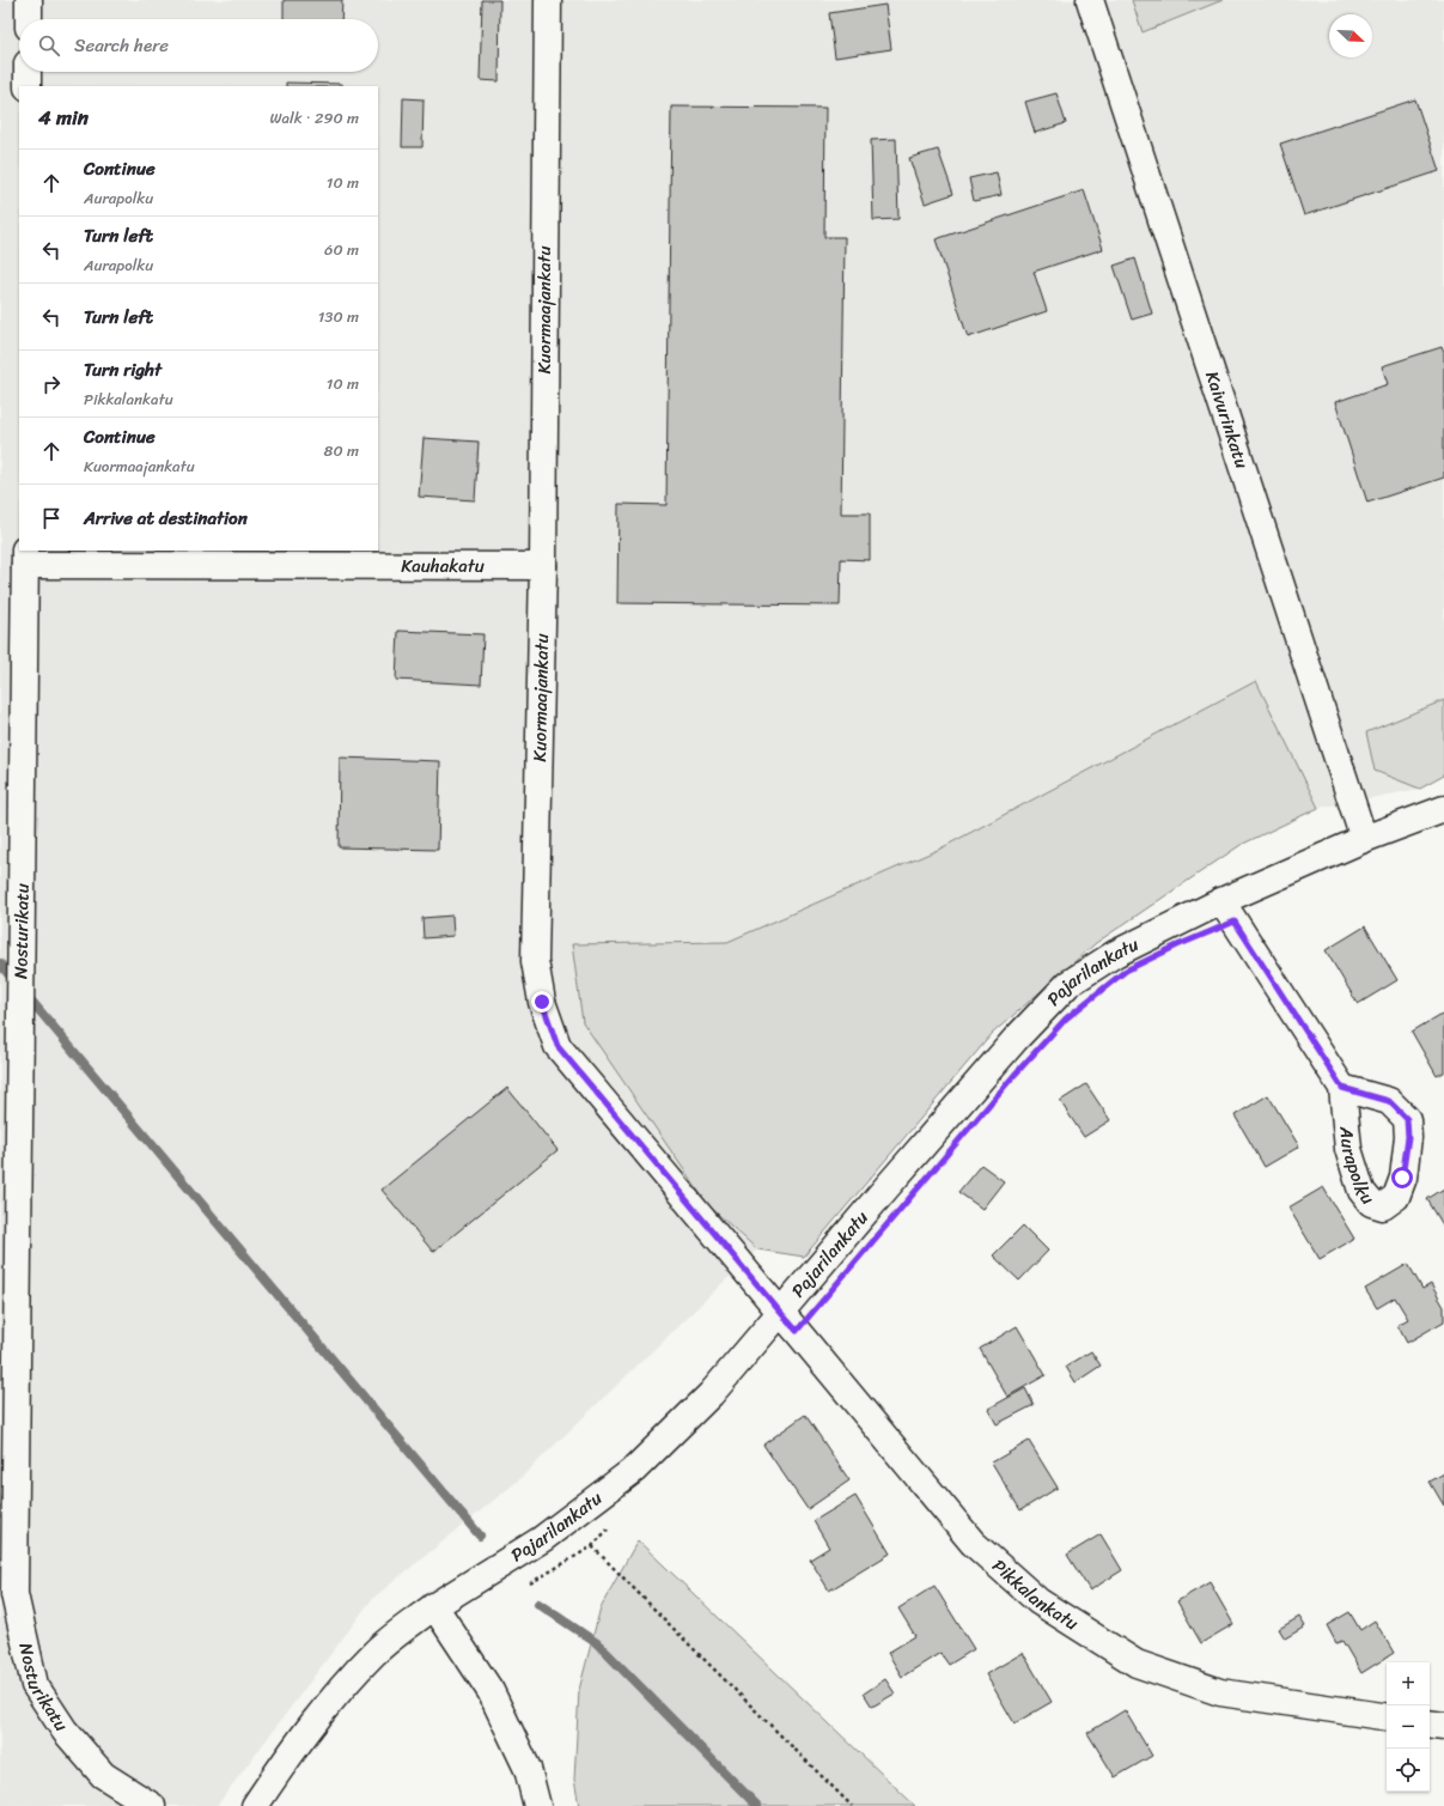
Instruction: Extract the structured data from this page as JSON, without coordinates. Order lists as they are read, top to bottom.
{
  "streets": {
    "street": [
      "Kuormaajankatu",
      "Kaivurinkatu",
      "Kauhakatu",
      "Nosturikatu",
      "Pajarilankatu",
      "Pikkalankatu"
    ]
  },
  "crossings": [
    ["Kuormaajankatu", "Kauhakatu"],
    ["Kuormaajankatu", "Pajarilankatu"],
    ["Kuormaajankatu", "Pikkalankatu"],
    ["Kaivurinkatu", "Pajarilankatu"],
    ["Kauhakatu", "Nosturikatu"],
    ["Pajarilankatu", "Pikkalankatu"]
  ],
  "north": "bottom right",
  "page": {
    "search": "Search here",
    "heading": ["4 min", "Walk · 290 m"],
    "list": [
      ["Continue", "Aurapolku", "10 m"],
      ["Turn left", "Aurapolku", "60 m"],
      ["Turn left", "130 m"],
      ["Turn right", "Pikkalankatu", "10 m"],
      ["Continue", "Kuormaajankatu", "80 m"],
      "Arrive at destination"
    ],
    "map_buttons": ["+", "−"]
  }
}
